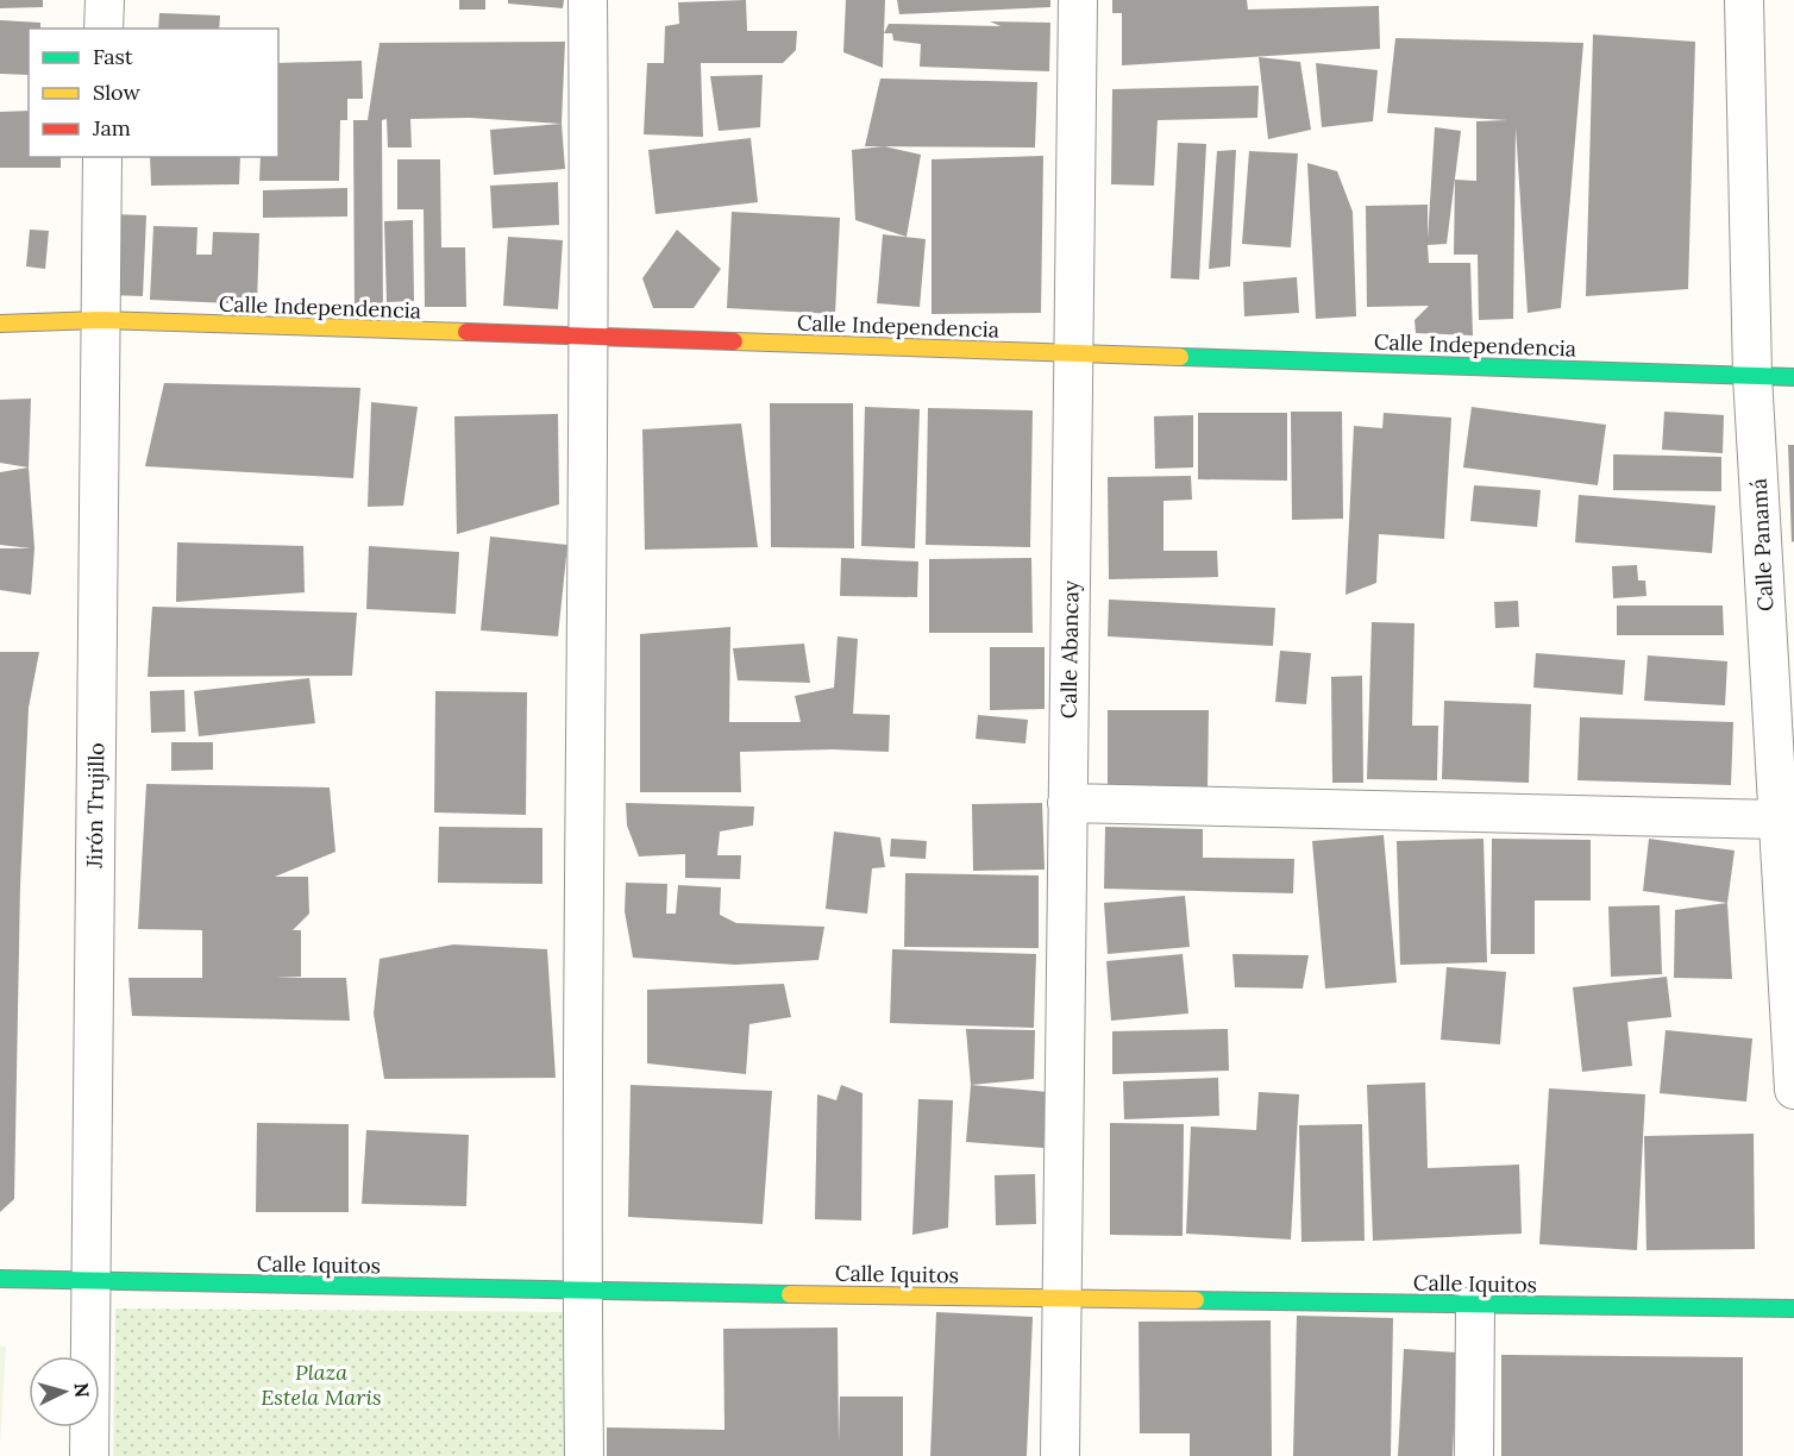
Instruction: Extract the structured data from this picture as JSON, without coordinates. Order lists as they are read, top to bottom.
{
  "streets": {
    "street": [
      "Calle Independencia",
      "Calle Panamá",
      "Calle Abancay",
      "Jirón Trujillo",
      "Calle Iquitos"
    ]
  },
  "crossings": [
    ["Calle Independencia", "Calle Panamá"],
    ["Calle Independencia", "Calle Abancay"],
    ["Calle Independencia", "Jirón Trujillo"],
    ["Calle Abancay", "Calle Iquitos"],
    ["Jirón Trujillo", "Calle Iquitos"]
  ],
  "parks": ["Plaza Estela Maris"],
  "legend": ["Fast", "Slow", "Jam"],
  "north": "right"
}
